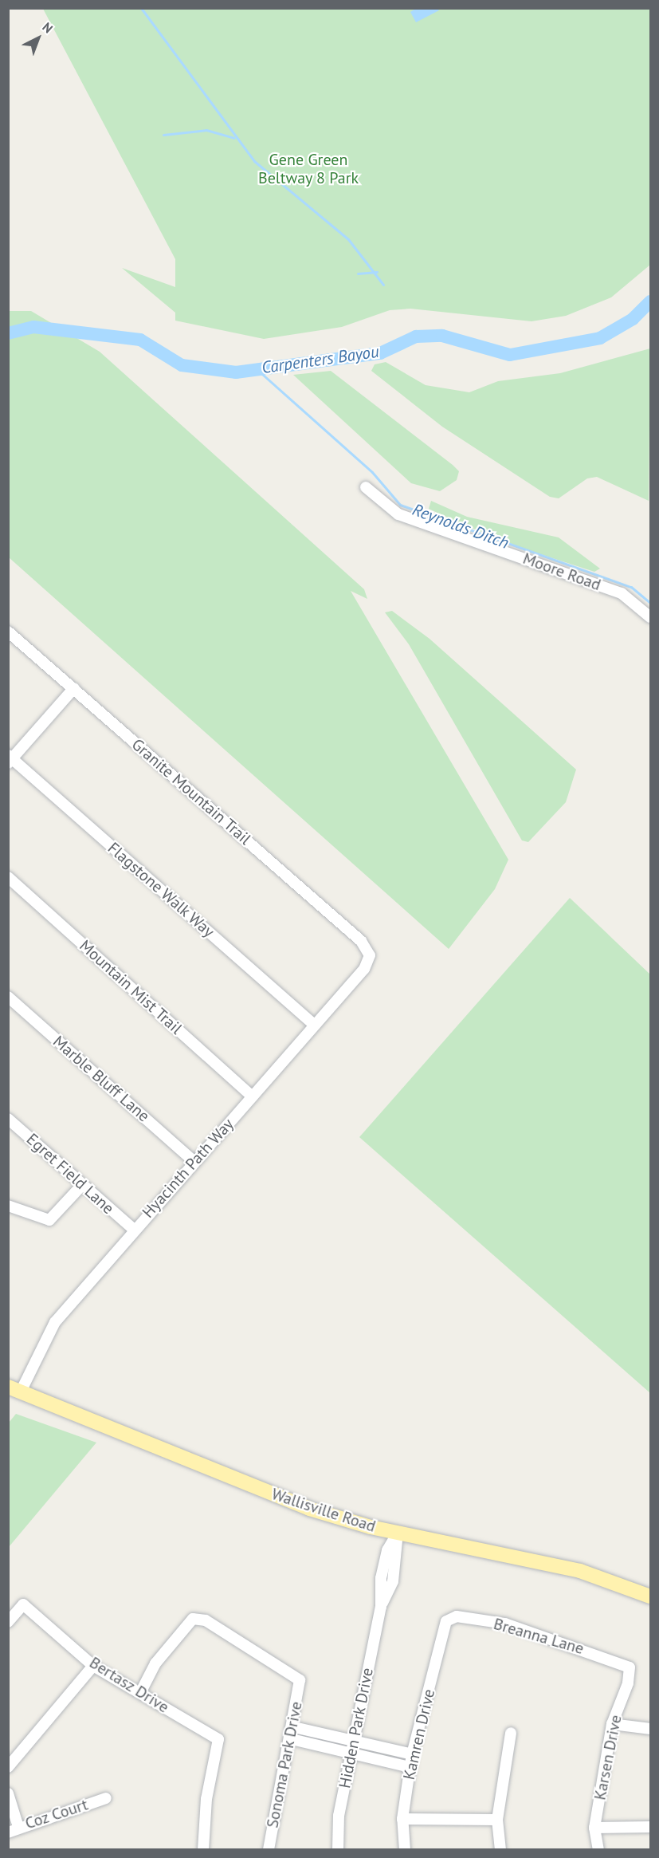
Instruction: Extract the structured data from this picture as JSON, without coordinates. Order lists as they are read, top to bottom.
{
  "streets": {
    "main road": ["Wallisville Road"],
    "street": [
      "Moore Road",
      "Granite Mountain Trail",
      "Flagstone Walk Way",
      "Mountain Mist Trail",
      "Marble Bluff Lane",
      "Hyacinth Path Way",
      "Egret Field Lane",
      "Breanna Lane",
      "Bertasz Drive",
      "Hidden Park Drive",
      "Kamren Drive",
      "Karsen Drive",
      "Sonoma Park Drive",
      "Coz Court"
    ]
  },
  "crossings": [
    ["Granite Mountain Trail", "Hyacinth Path Way"],
    ["Flagstone Walk Way", "Hyacinth Path Way"],
    ["Mountain Mist Trail", "Hyacinth Path Way"],
    ["Marble Bluff Lane", "Hyacinth Path Way"],
    ["Hyacinth Path Way", "Egret Field Lane"],
    ["Hyacinth Path Way", "Wallisville Road"],
    ["Wallisville Road", "Hidden Park Drive"],
    ["Breanna Lane", "Kamren Drive"],
    ["Breanna Lane", "Karsen Drive"],
    ["Bertasz Drive", "Sonoma Park Drive"]
  ],
  "water": ["Carpenters Bayou", "Reynolds Ditch"],
  "parks": ["Gene Green Beltway 8 Park"],
  "north": "top right"
}
